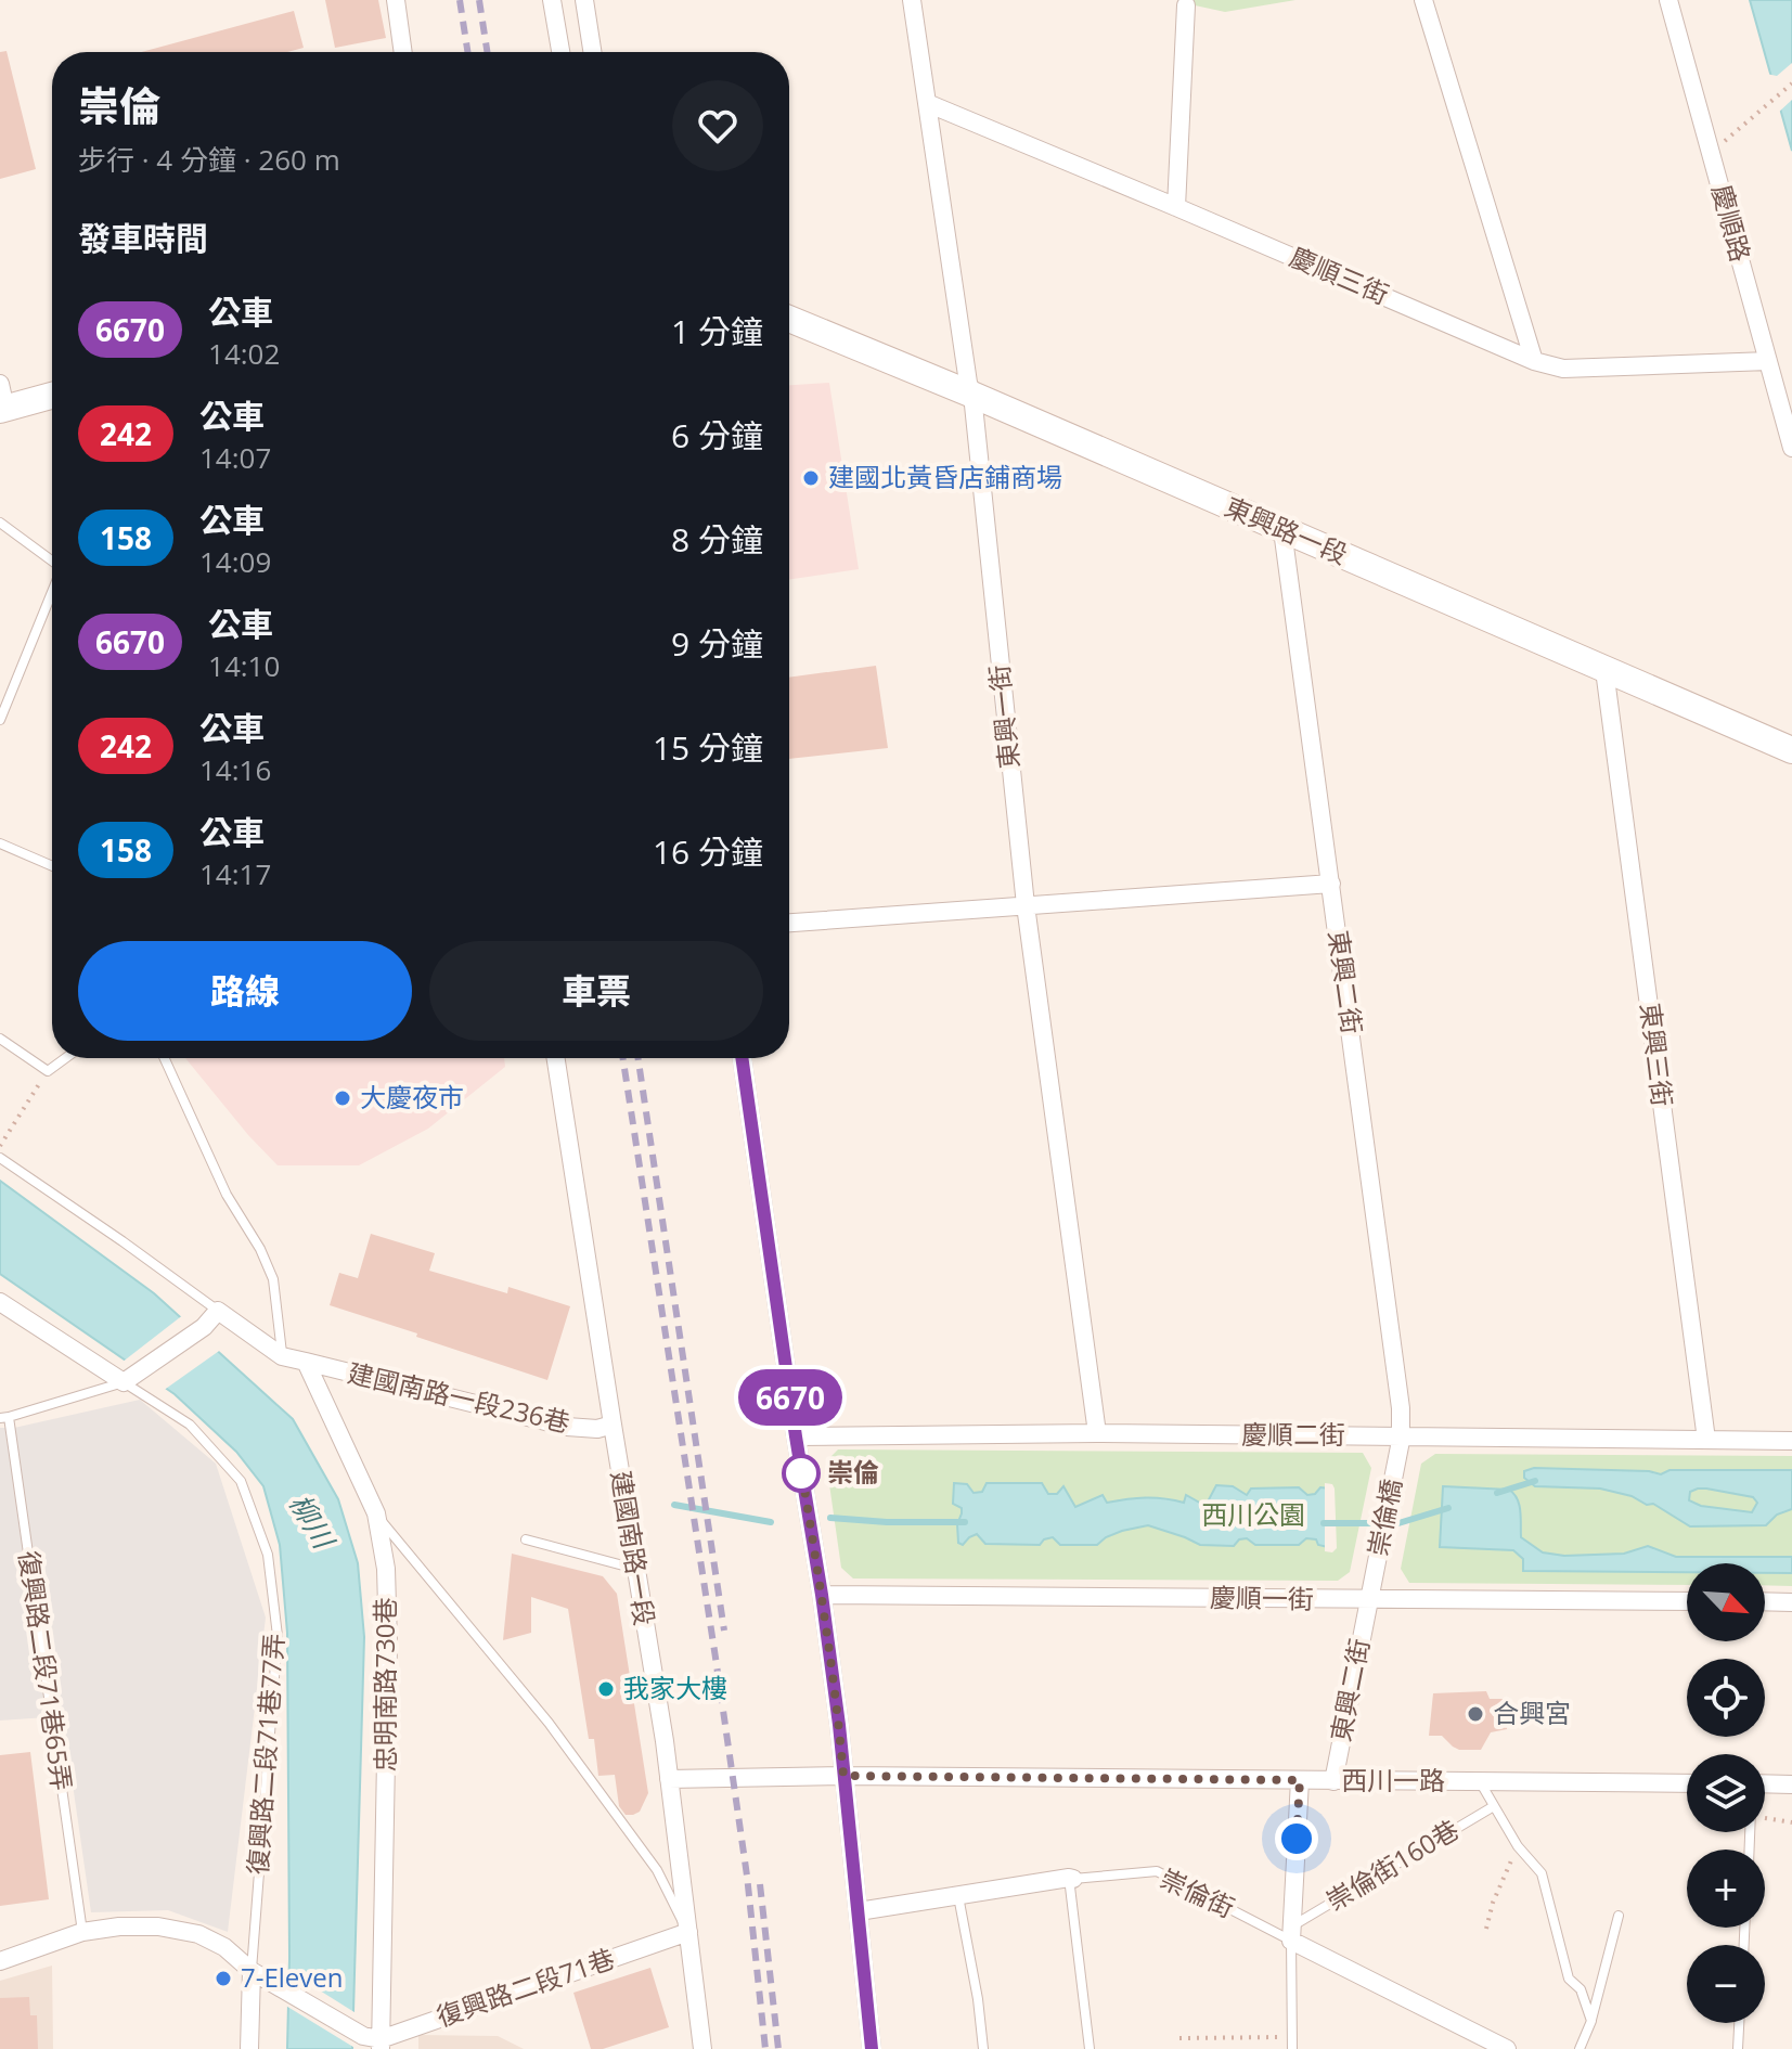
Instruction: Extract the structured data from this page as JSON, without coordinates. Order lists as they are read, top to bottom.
{
  "streets": {
    "street": [
      "慶順路",
      "慶順三街",
      "東興路一段",
      "東興一街",
      "東興二街",
      "東興三街",
      "建國南路一段236巷",
      "慶順二街",
      "崇倫橋",
      "建國南路一段",
      "慶順一街",
      "忠明南路730巷",
      "復興路二段71巷77弄",
      "西川一路",
      "崇倫街160巷",
      "崇倫街",
      "復興路二段71巷"
    ],
    "lane": ["復興路二段71巷65弄"]
  },
  "crossings": [
    ["慶順路", "慶順三街"],
    ["慶順三街", "東興一街"],
    ["東興路一段", "東興一街"],
    ["東興路一段", "東興二街"],
    ["東興路一段", "東興三街"],
    ["東興一街", "慶順二街"],
    ["東興二街", "慶順二街"],
    ["東興二街", "崇倫橋"],
    ["東興二街", "慶順一街"],
    ["東興二街", "西川一路"],
    ["東興三街", "慶順二街"],
    ["建國南路一段236巷", "建國南路一段"],
    ["建國南路一段236巷", "忠明南路730巷"],
    ["慶順二街", "崇倫橋"],
    ["崇倫橋", "慶順一街"],
    ["建國南路一段", "西川一路"],
    ["建國南路一段", "復興路二段71巷"],
    ["忠明南路730巷", "復興路二段71巷"],
    ["西川一路", "崇倫街160巷"],
    ["崇倫街160巷", "崇倫街"]
  ],
  "water": ["柳川"],
  "parks": ["西川公園"],
  "places": [
    "建國北黃昏店鋪商場",
    "大慶夜市",
    "崇倫",
    "我家大樓",
    "合興宮",
    "7-Eleven"
  ],
  "lines": ["bus line 6670"],
  "north": "bottom right",
  "page": {
    "on_map": "6670",
    "heading": [
      ["崇倫", "步行 · 4 分鐘 · 260 m"],
      "發車時間"
    ],
    "list": [
      {
        "mark": "6670",
        "name": "公車",
        "note": "14:02",
        "value": "1 分鐘"
      },
      {
        "mark": "242",
        "name": "公車",
        "note": "14:07",
        "value": "6 分鐘"
      },
      {
        "mark": "158",
        "name": "公車",
        "note": "14:09",
        "value": "8 分鐘"
      },
      {
        "mark": "6670",
        "name": "公車",
        "note": "14:10",
        "value": "9 分鐘"
      },
      {
        "mark": "242",
        "name": "公車",
        "note": "14:16",
        "value": "15 分鐘"
      },
      {
        "mark": "158",
        "name": "公車",
        "note": "14:17",
        "value": "16 分鐘"
      }
    ],
    "buttons": ["路線", "車票"],
    "map_buttons": ["+", "−"]
  }
}
